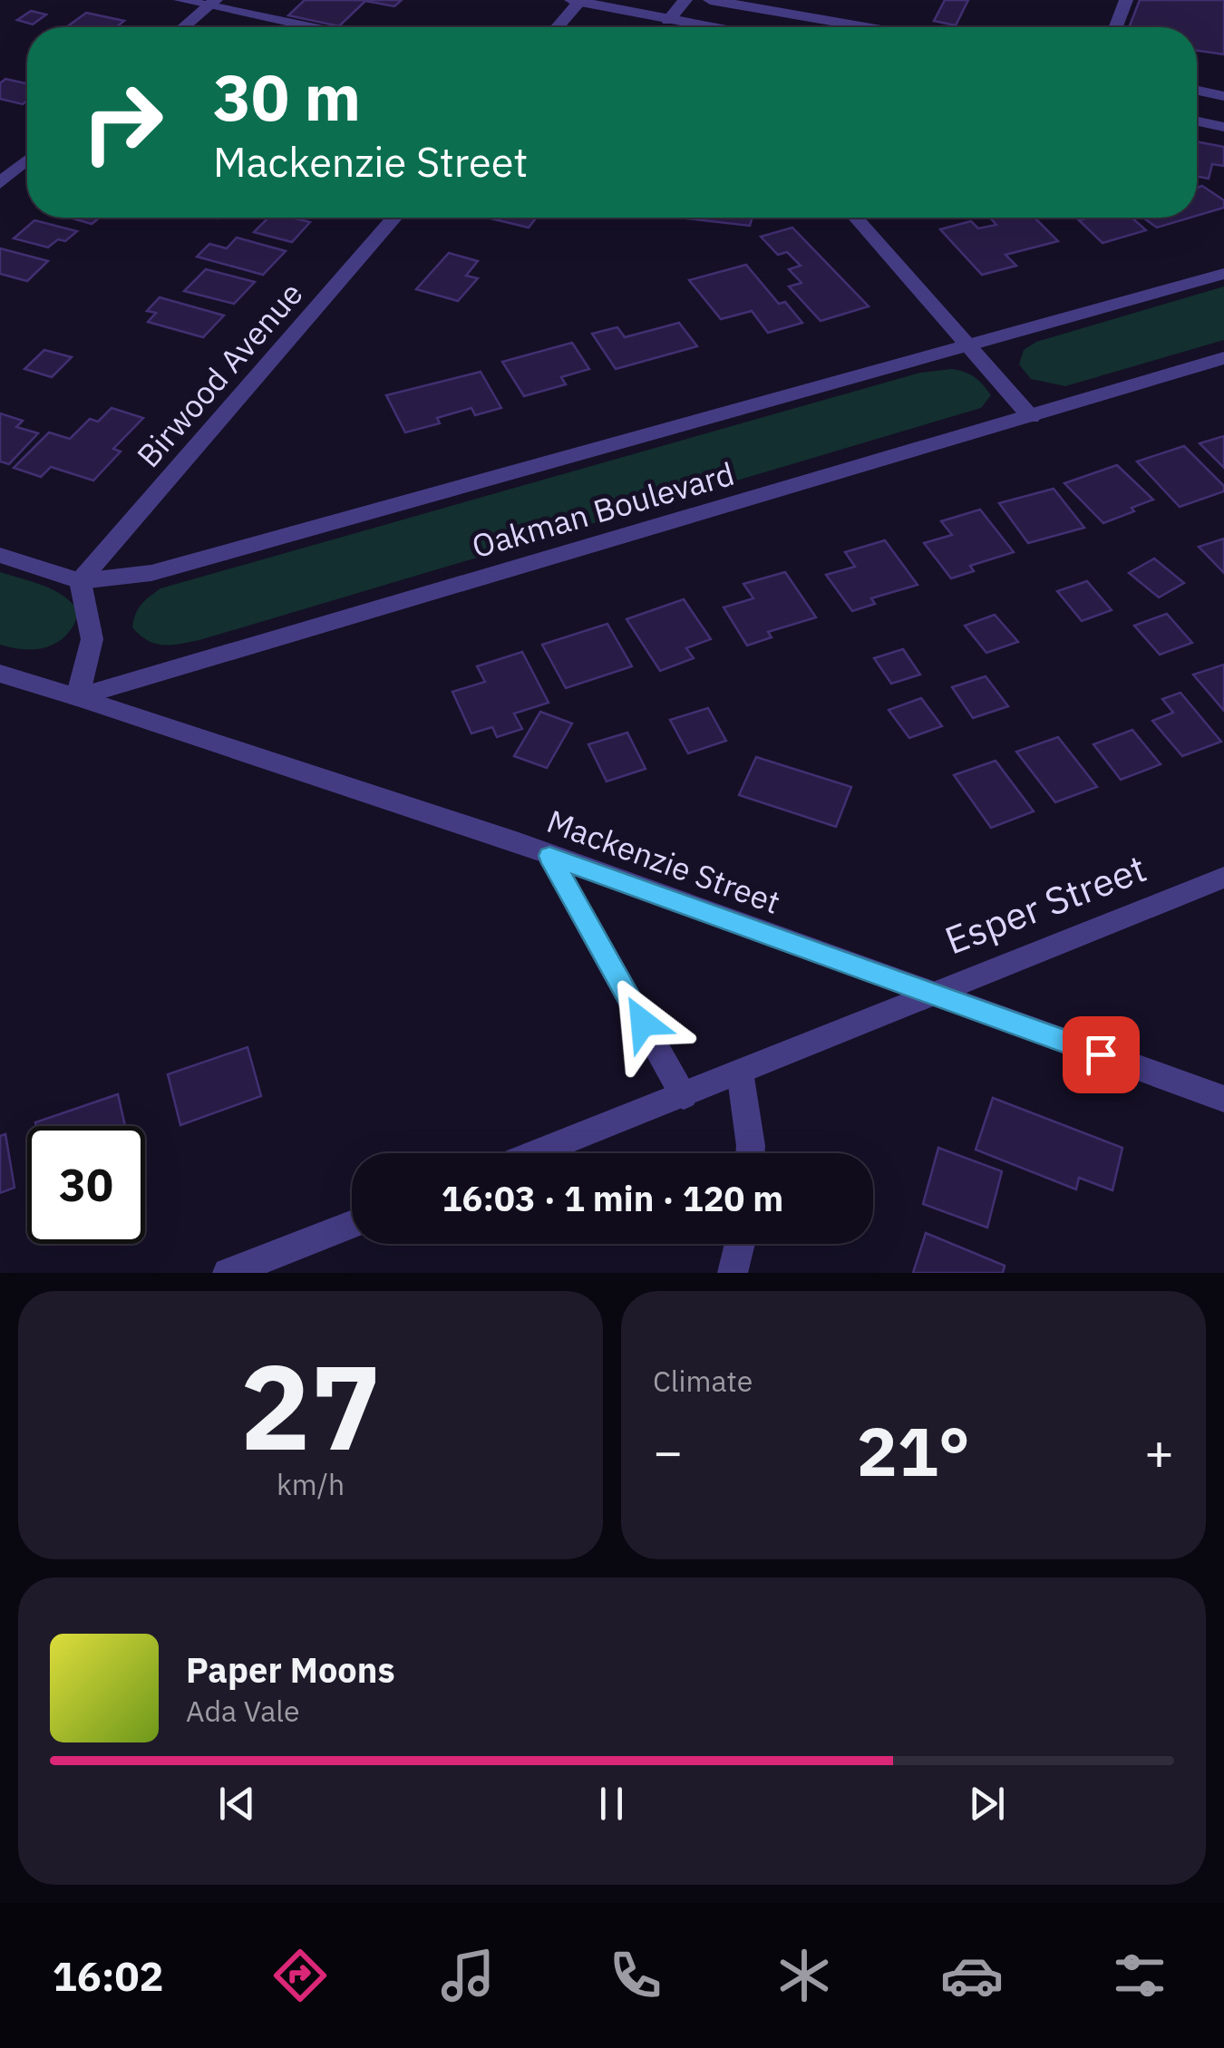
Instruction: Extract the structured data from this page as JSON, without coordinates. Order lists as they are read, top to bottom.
{
  "streets": {
    "street": [
      "Birwood Avenue",
      "Oakman Boulevard",
      "Mackenzie Street",
      "Esper Street"
    ]
  },
  "crossings": [
    ["Birwood Avenue", "Oakman Boulevard"],
    ["Oakman Boulevard", "Mackenzie Street"],
    ["Mackenzie Street", "Esper Street"]
  ],
  "page": {
    "turn": ["30 m", "Mackenzie Street"],
    "limit": "30",
    "trip": "16:03 · 1 min · 120 m",
    "tile": [
      ["27", "km/h"],
      "Climate"
    ],
    "heat": ["−", "21°", "+"],
    "song": ["Paper Moons", "Ada Vale"],
    "tabs": "16:02"
  }
}
